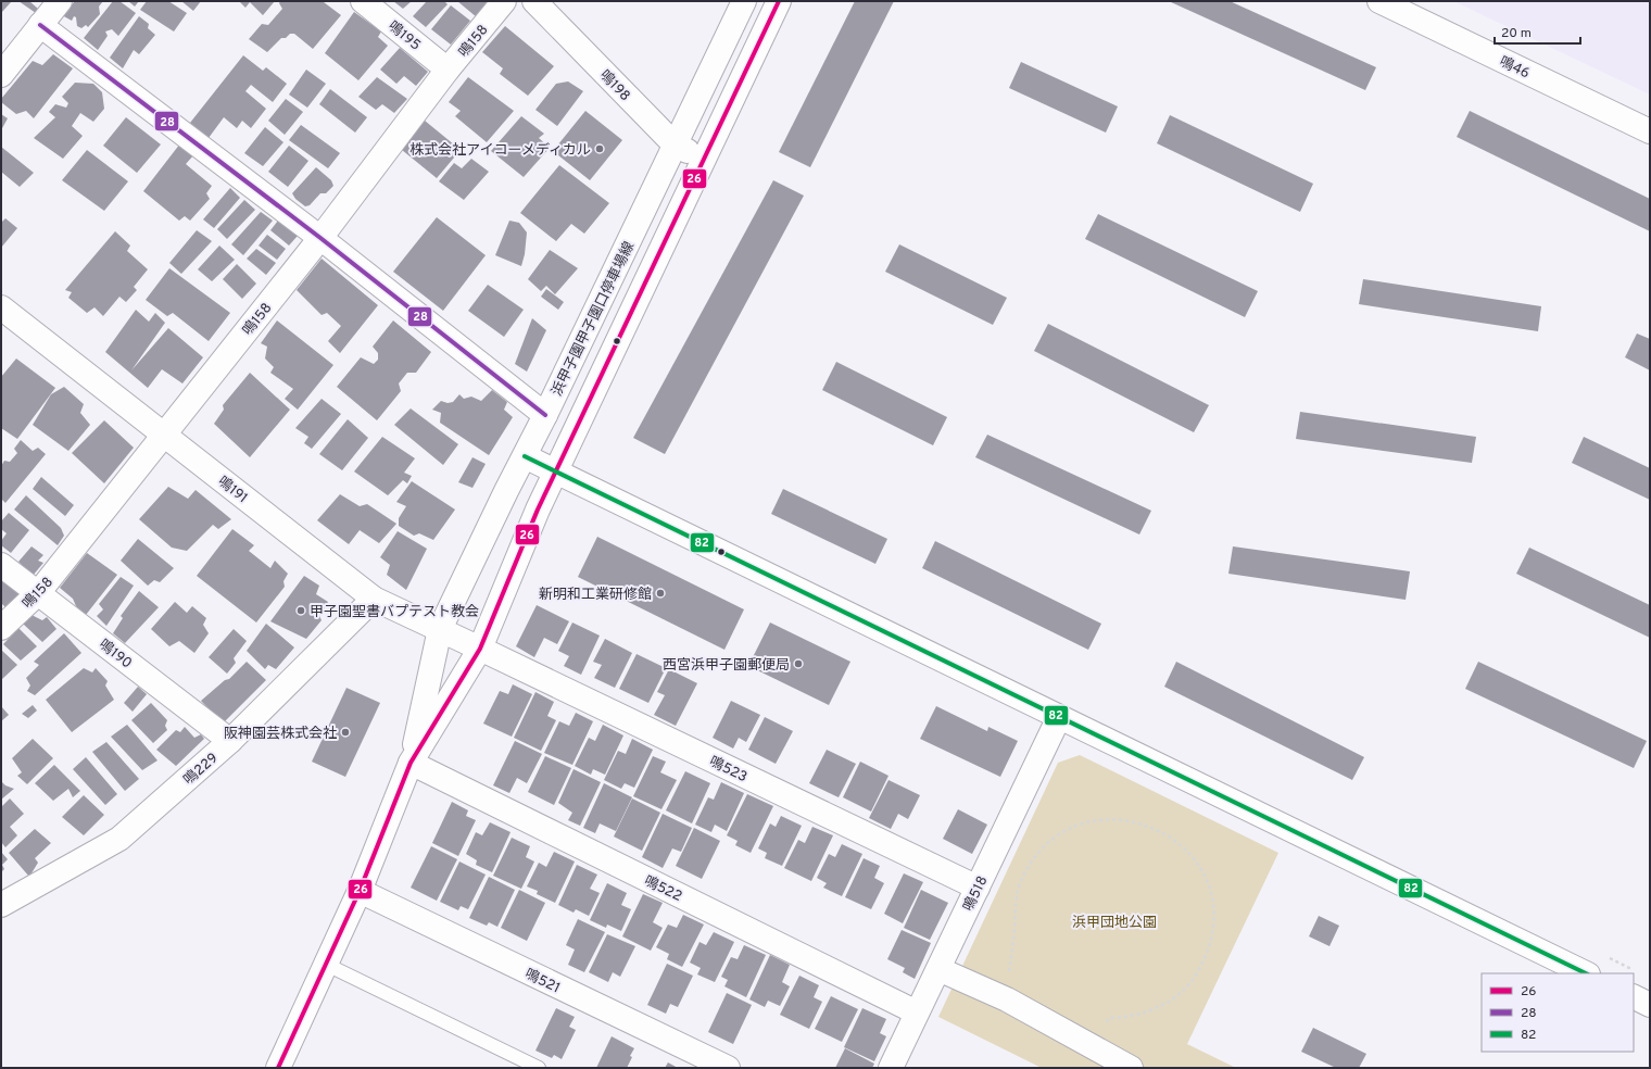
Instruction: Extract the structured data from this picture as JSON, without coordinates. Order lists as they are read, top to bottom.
{
  "streets": {
    "street": [
      "鳴195",
      "鳴158",
      "鳴46",
      "鳴198",
      "浜甲子園甲子園口停車場線",
      "鳴191",
      "鳴190",
      "鳴229",
      "鳴523",
      "鳴522",
      "鳴518",
      "鳴521"
    ]
  },
  "crossings": [
    ["鳴195", "鳴158"],
    ["鳴158", "鳴191"],
    ["鳴158", "鳴190"],
    ["鳴198", "浜甲子園甲子園口停車場線"],
    ["浜甲子園甲子園口停車場線", "鳴191"],
    ["浜甲子園甲子園口停車場線", "鳴523"],
    ["浜甲子園甲子園口停車場線", "鳴522"],
    ["浜甲子園甲子園口停車場線", "鳴521"],
    ["鳴191", "鳴229"],
    ["鳴191", "鳴523"],
    ["鳴190", "鳴229"],
    ["鳴523", "鳴518"],
    ["鳴522", "鳴518"]
  ],
  "parks": ["浜甲団地公園"],
  "places": [
    "株式会社アイコーメディカル",
    "新明和工業研修館",
    "甲子園聖書バプテスト教会",
    "西宮浜甲子園郵便局",
    "阪神園芸株式会社"
  ],
  "lines": ["transit line 26", "transit line 28", "transit line 82"],
  "legend": ["26", "28", "82"],
  "scale_bar": "20 m"
}
